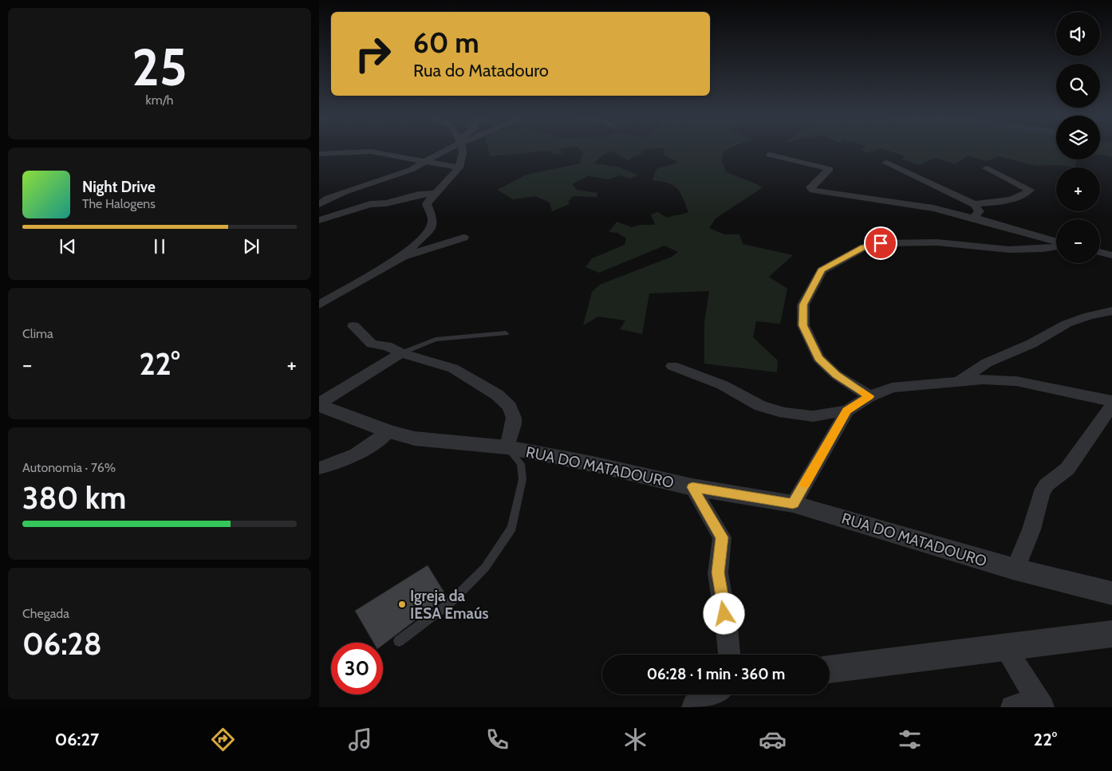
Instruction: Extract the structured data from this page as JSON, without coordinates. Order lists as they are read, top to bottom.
{
  "streets": {
    "street": ["RUA DO MATADOURO"]
  },
  "places": ["Igreja da IESA Emaús"],
  "page": {
    "tile": [
      ["25", "km/h"],
      "Clima",
      ["Autonomia · 76%", "380 km"],
      ["Chegada", "06:28"]
    ],
    "map_buttons": ["+", "−"],
    "turn": ["60 m", "Rua do Matadouro"],
    "song": ["Night Drive", "The Halogens"],
    "heat": ["−", "22°", "+"],
    "limit": "30",
    "trip": "06:28 · 1 min · 360 m",
    "tabs": ["06:27", "22°"]
  }
}
